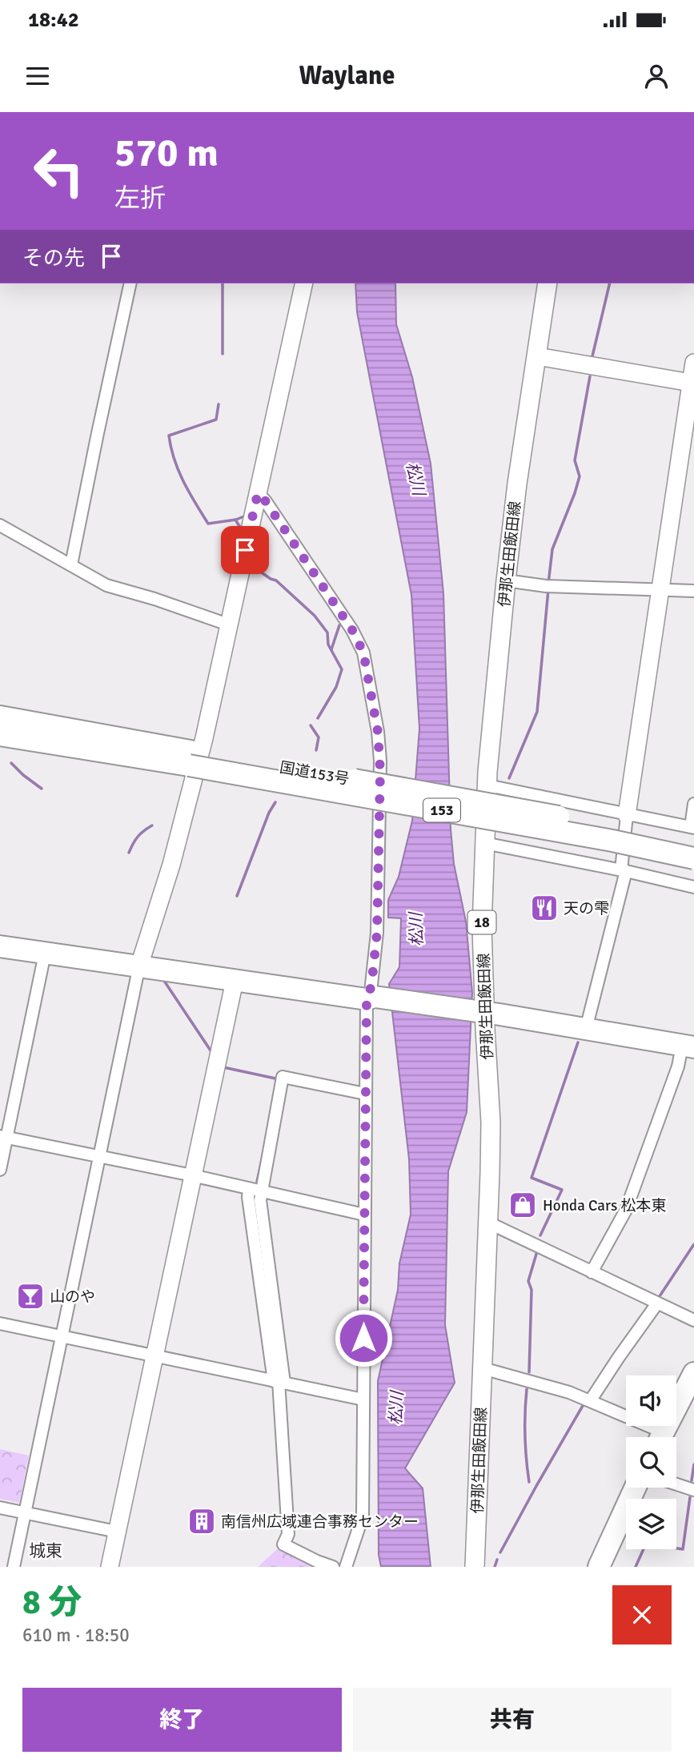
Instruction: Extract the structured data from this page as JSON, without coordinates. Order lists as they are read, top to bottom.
{
  "streets": {
    "highway": ["国道153号", "153"],
    "main road": ["伊那生田飯田線", "18"]
  },
  "districts": ["城東"],
  "water": ["松川"],
  "places": {
    "restaurant": ["天の雫"],
    "shop": ["Honda Cars 松本東"],
    "bar": ["山のや"],
    "building": ["南信州広域連合事務センター"]
  },
  "page": {
    "status": "18:42",
    "header": "Waylane",
    "turn": ["570 m", "左折"],
    "then": "その先",
    "heading": ["8 分", "610 m · 18:50"],
    "buttons": ["終了", "共有"]
  }
}
